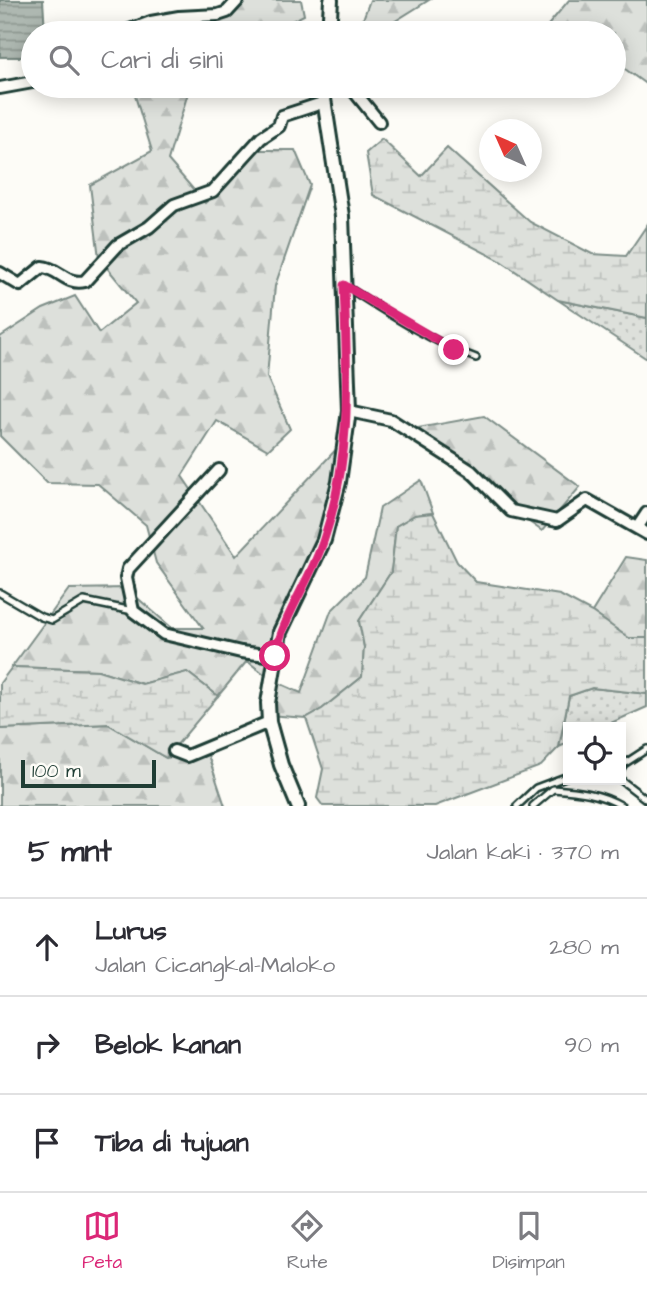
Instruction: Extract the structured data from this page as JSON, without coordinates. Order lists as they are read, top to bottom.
{
  "scale_bar": "100 m",
  "north": "top left",
  "page": {
    "search": "Cari di sini",
    "scale": "100 m",
    "heading": ["5 mnt", "Jalan kaki · 370 m"],
    "list": [
      ["Lurus", "Jalan Cicangkal–Maloko", "280 m"],
      ["Belok kanan", "90 m"],
      "Tiba di tujuan"
    ],
    "nav": ["Peta", "Rute", "Disimpan"]
  }
}
